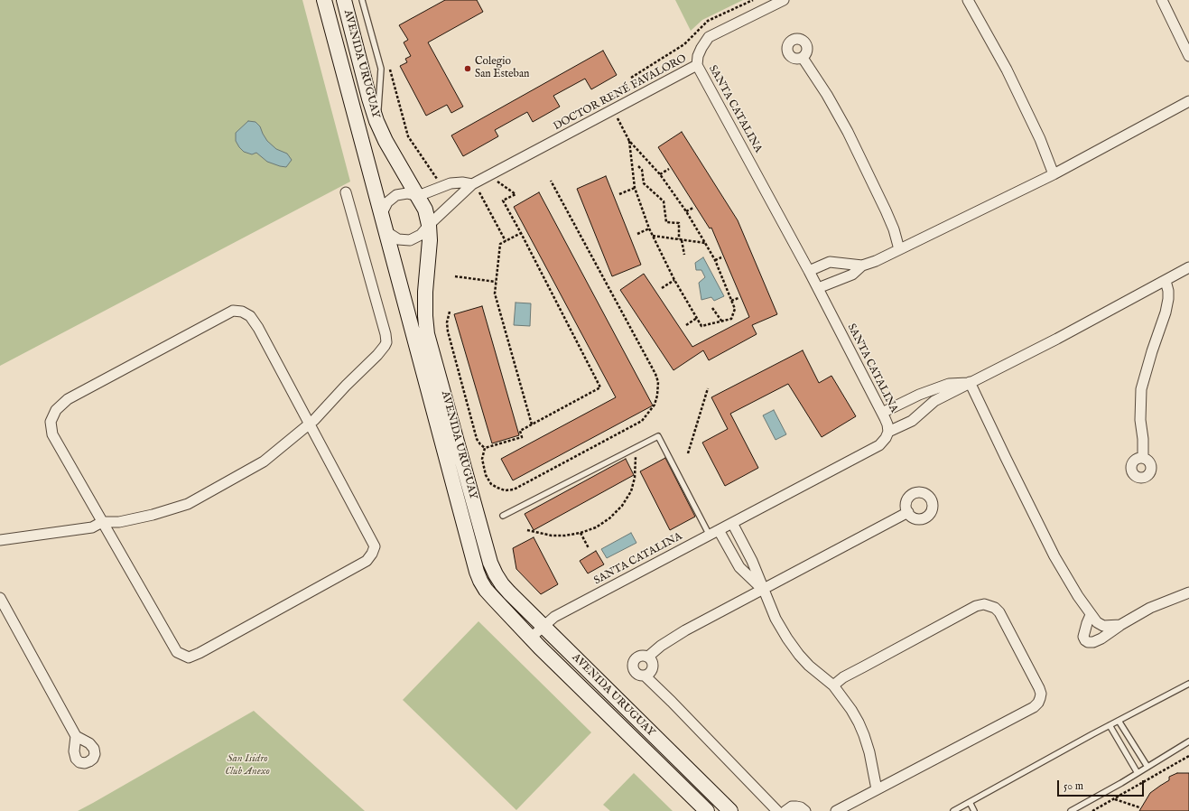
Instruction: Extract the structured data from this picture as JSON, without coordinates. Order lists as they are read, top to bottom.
{
  "streets": {
    "main road": ["AVENIDA URUGUAY"],
    "street": ["DOCTOR RENÉ FAVALORO", "SANTA CATALINA"]
  },
  "crossings": [
    ["AVENIDA URUGUAY", "DOCTOR RENÉ FAVALORO"],
    ["AVENIDA URUGUAY", "SANTA CATALINA"],
    ["DOCTOR RENÉ FAVALORO", "SANTA CATALINA"]
  ],
  "parks": ["San Isidro Club Anexo"],
  "places": ["Colegio San Esteban"],
  "scale_bar": "50 m"
}
